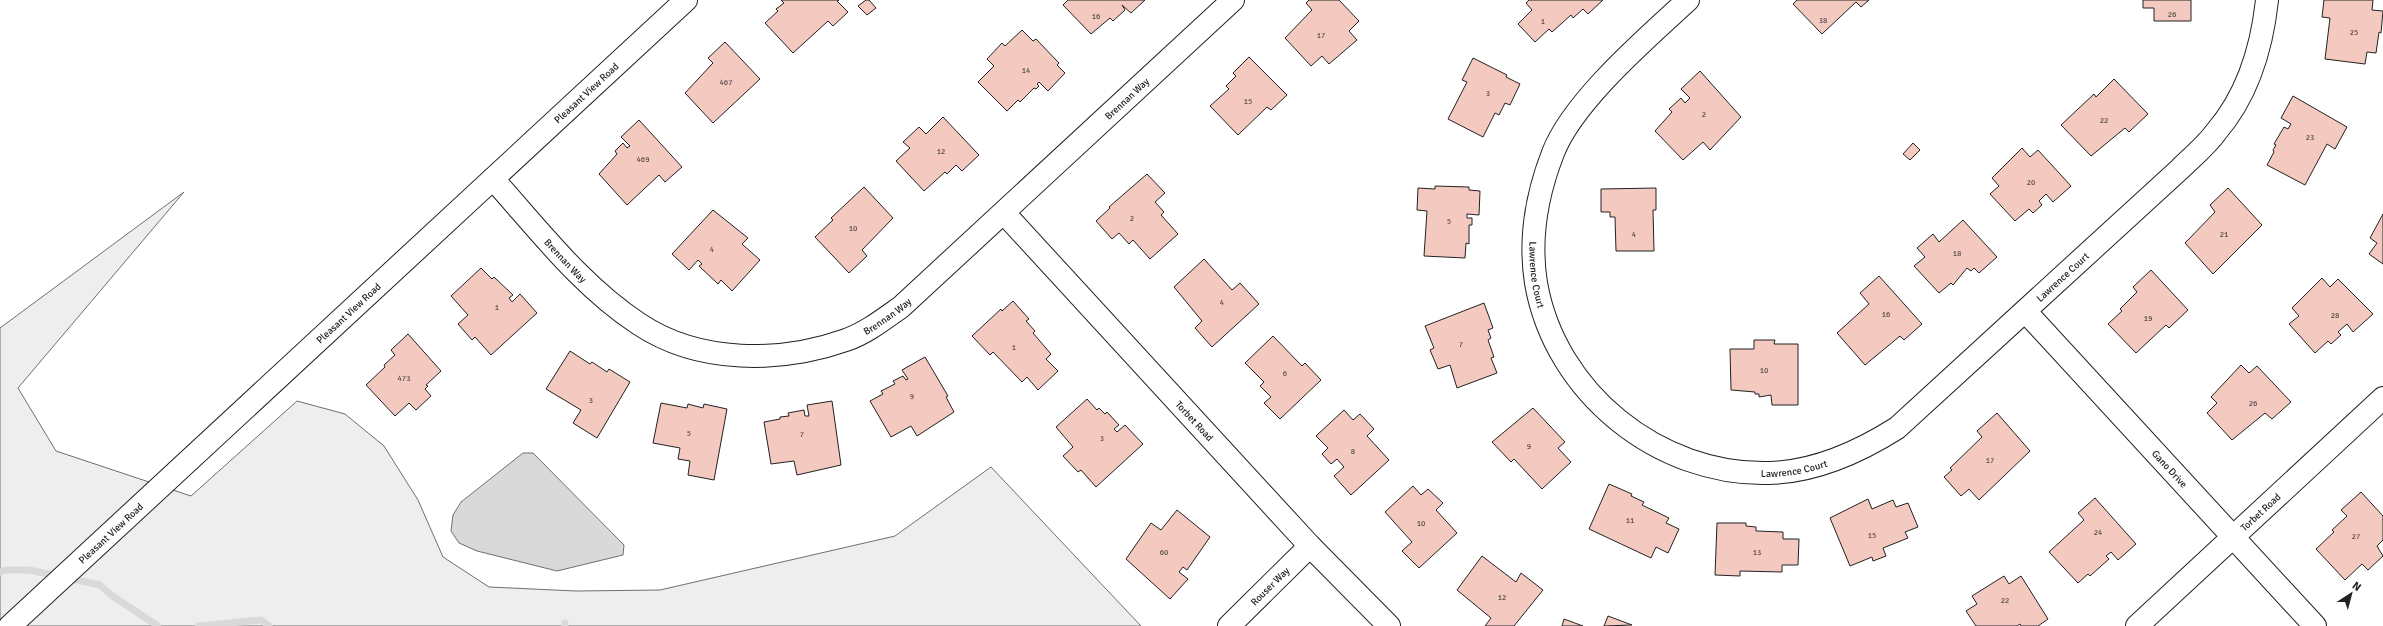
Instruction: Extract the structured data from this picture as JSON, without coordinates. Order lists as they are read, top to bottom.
{
  "streets": {
    "street": [
      "Pleasant View Road",
      "Brennan Way",
      "Lawrence Court",
      "Torbet Road",
      "Gano Drive",
      "Rouser Way"
    ]
  },
  "crossings": [
    ["Pleasant View Road", "Brennan Way"],
    ["Brennan Way", "Torbet Road"],
    ["Lawrence Court", "Gano Drive"],
    ["Torbet Road", "Gano Drive"],
    ["Torbet Road", "Rouser Way"]
  ],
  "house_numbers": [
    "26",
    "16",
    "38",
    "1",
    "25",
    "17",
    "14",
    "467",
    "3",
    "15",
    "2",
    "22",
    "23",
    "12",
    "469",
    "20",
    "2",
    "5",
    "10",
    "4",
    "21",
    "4",
    "18",
    "4",
    "1",
    "16",
    "28",
    "19",
    "7",
    "1",
    "10",
    "6",
    "473",
    "9",
    "3",
    "26",
    "5",
    "7",
    "3",
    "9",
    "8",
    "17",
    "11",
    "10",
    "24",
    "15",
    "27",
    "60",
    "13",
    "12",
    "22"
  ],
  "north": "top right"
}
